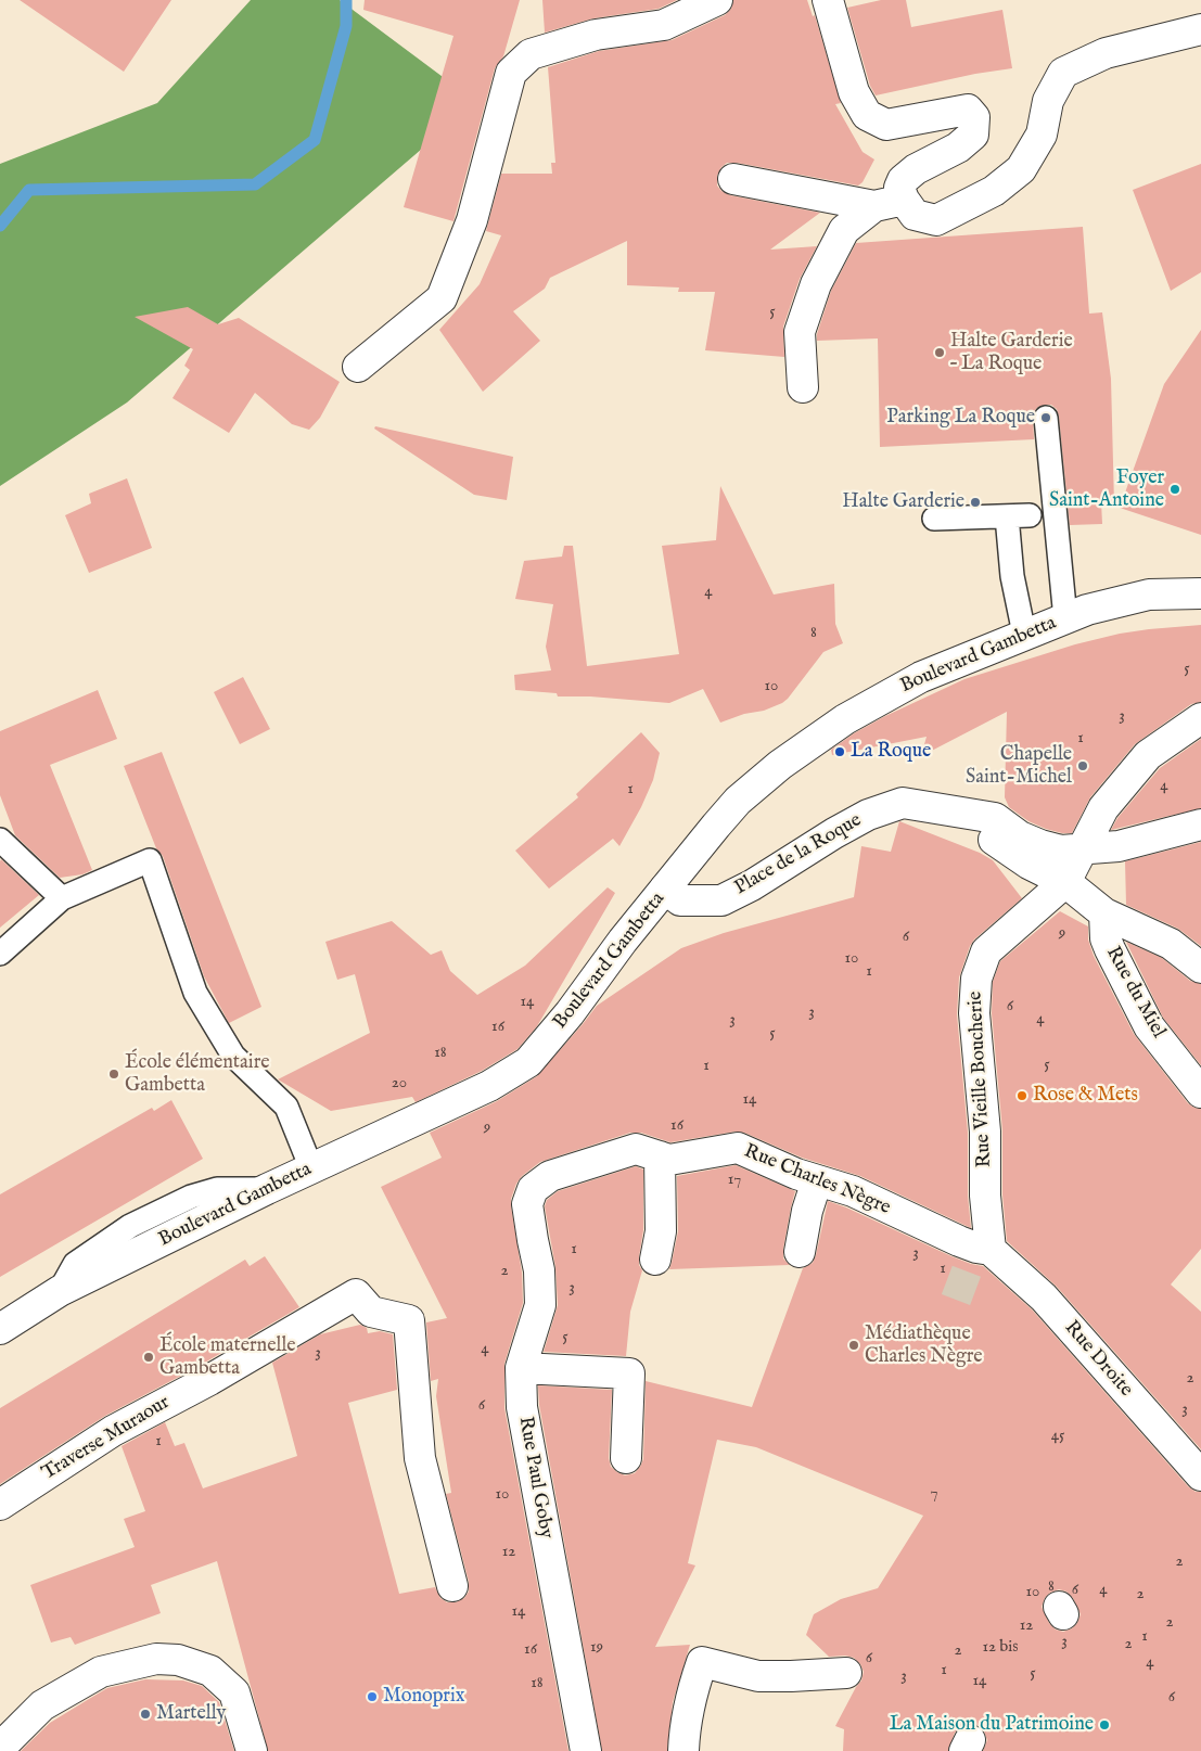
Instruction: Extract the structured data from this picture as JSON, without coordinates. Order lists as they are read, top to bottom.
{
  "streets": {
    "street": [
      "Boulevard Gambetta",
      "Place de la Roque",
      "Rue du Miel",
      "Rue Vieille Boucherie",
      "Rue Charles Nègre",
      "Rue Droite",
      "Traverse Muraour",
      "Rue Paul Goby"
    ]
  },
  "crossings": [
    ["Boulevard Gambetta", "Place de la Roque"],
    ["Rue Vieille Boucherie", "Rue Charles Nègre"],
    ["Rue Vieille Boucherie", "Rue Droite"],
    ["Rue Charles Nègre", "Rue Droite"],
    ["Rue Charles Nègre", "Rue Paul Goby"]
  ],
  "places": [
    "Halte Garderie – La Roque",
    "Parking La Roque",
    "Foyer Saint-Antoine",
    "Halte Garderie",
    "La Roque",
    "Chapelle Saint-Michel",
    "École élémentaire Gambetta",
    "Rose & Mets",
    "Médiathèque Charles Nègre",
    "École maternelle Gambetta",
    "Monoprix",
    "Martelly",
    "La Maison du Patrimoine"
  ],
  "house_numbers": [
    "5",
    "4",
    "8",
    "5",
    "10",
    "3",
    "1",
    "4",
    "1",
    "9",
    "6",
    "10",
    "1",
    "14",
    "6",
    "3",
    "4",
    "3",
    "16",
    "5",
    "18",
    "5",
    "1",
    "20",
    "14",
    "16",
    "9",
    "17",
    "1",
    "3",
    "1",
    "2",
    "3",
    "5",
    "4",
    "3",
    "2",
    "6",
    "3",
    "45",
    "1",
    "7",
    "10",
    "12",
    "2",
    "8",
    "6",
    "4",
    "10",
    "2",
    "14",
    "2",
    "12",
    "1",
    "3",
    "2",
    "19",
    "12 bis",
    "16",
    "2",
    "6",
    "4",
    "1",
    "5",
    "3",
    "14",
    "18",
    "6"
  ]
}
